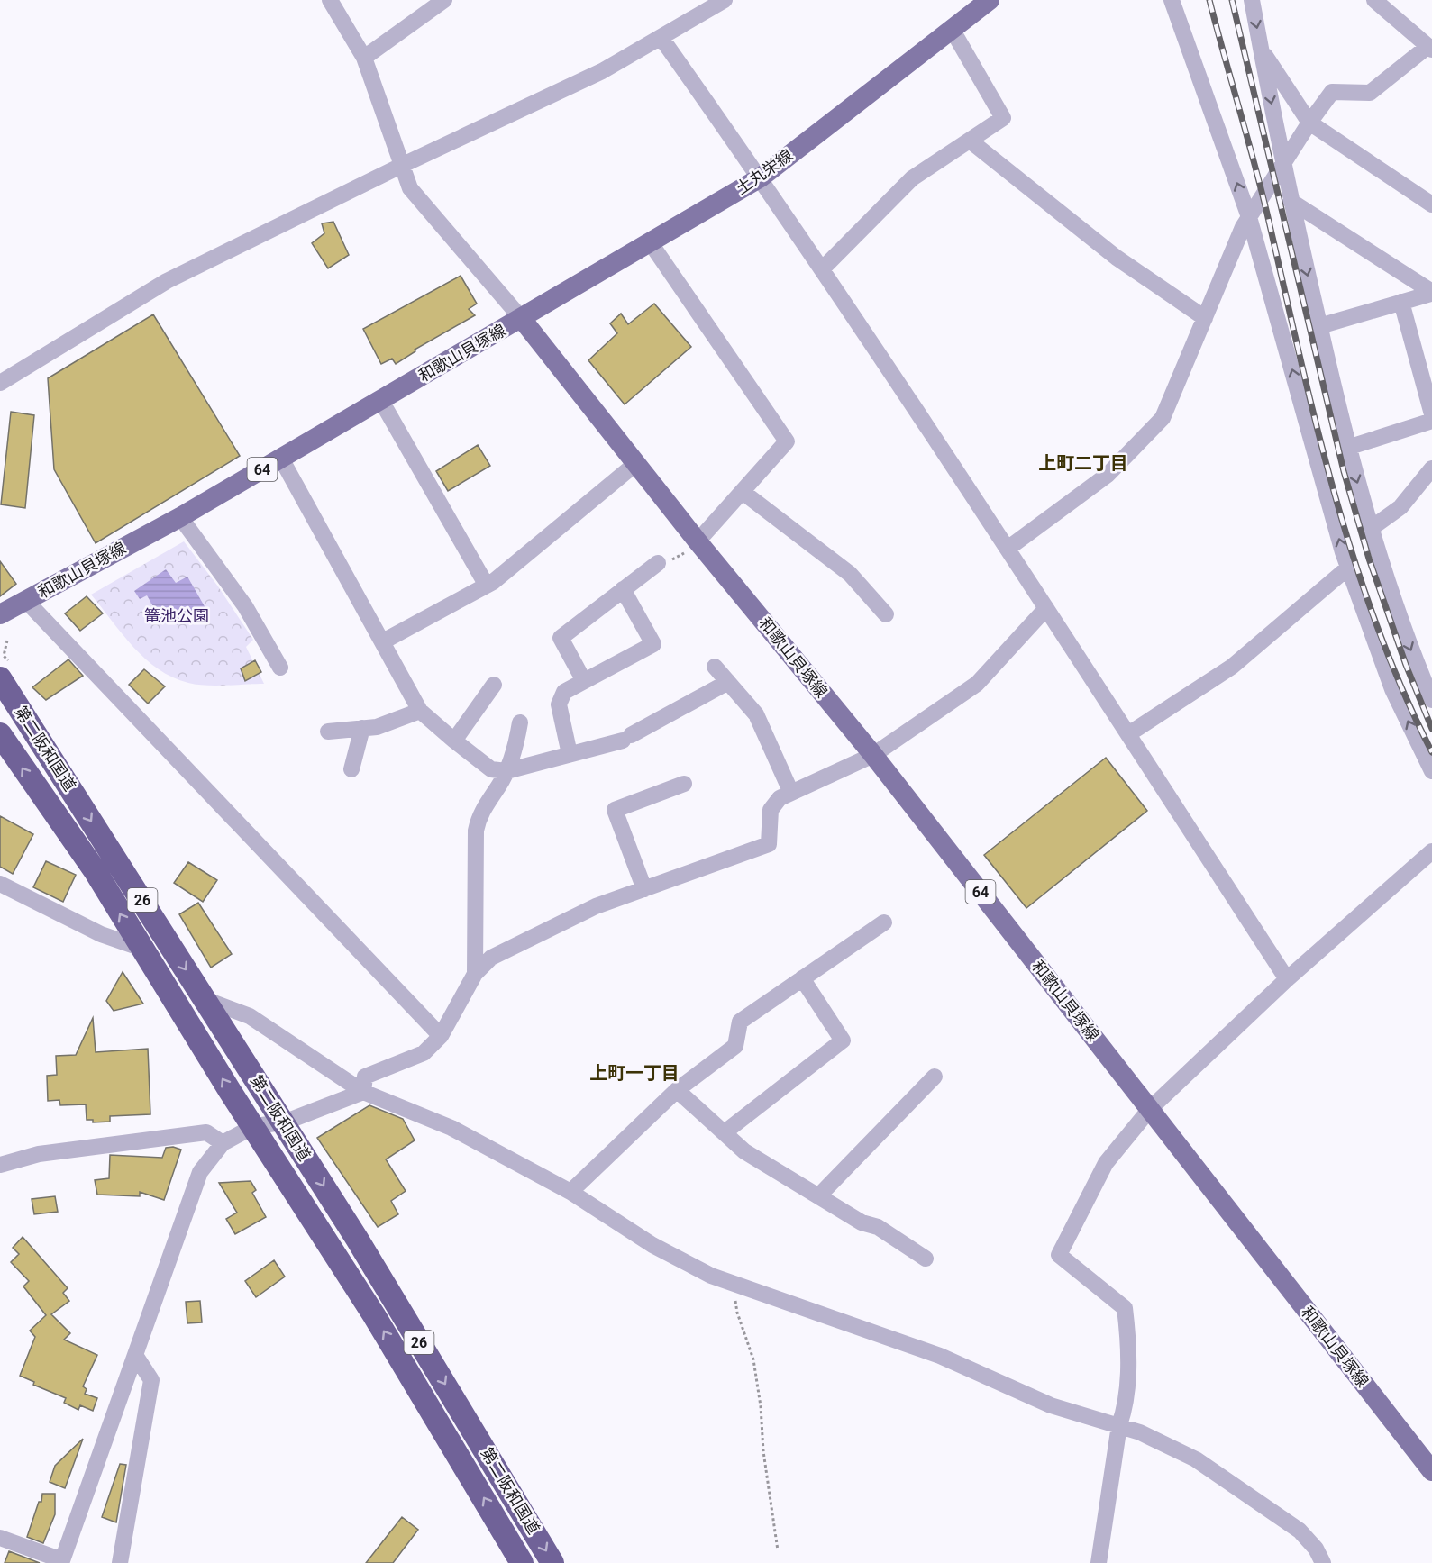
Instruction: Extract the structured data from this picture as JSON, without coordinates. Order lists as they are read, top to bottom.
{
  "streets": {
    "highway": ["第二阪和国道", "26"],
    "main road": ["土丸栄線", "和歌山貝塚線", "64"]
  },
  "crossings": [
    ["土丸栄線", "和歌山貝塚線"]
  ],
  "districts": ["上町二丁目", "上町一丁目"],
  "parks": ["篭池公園"]
}
